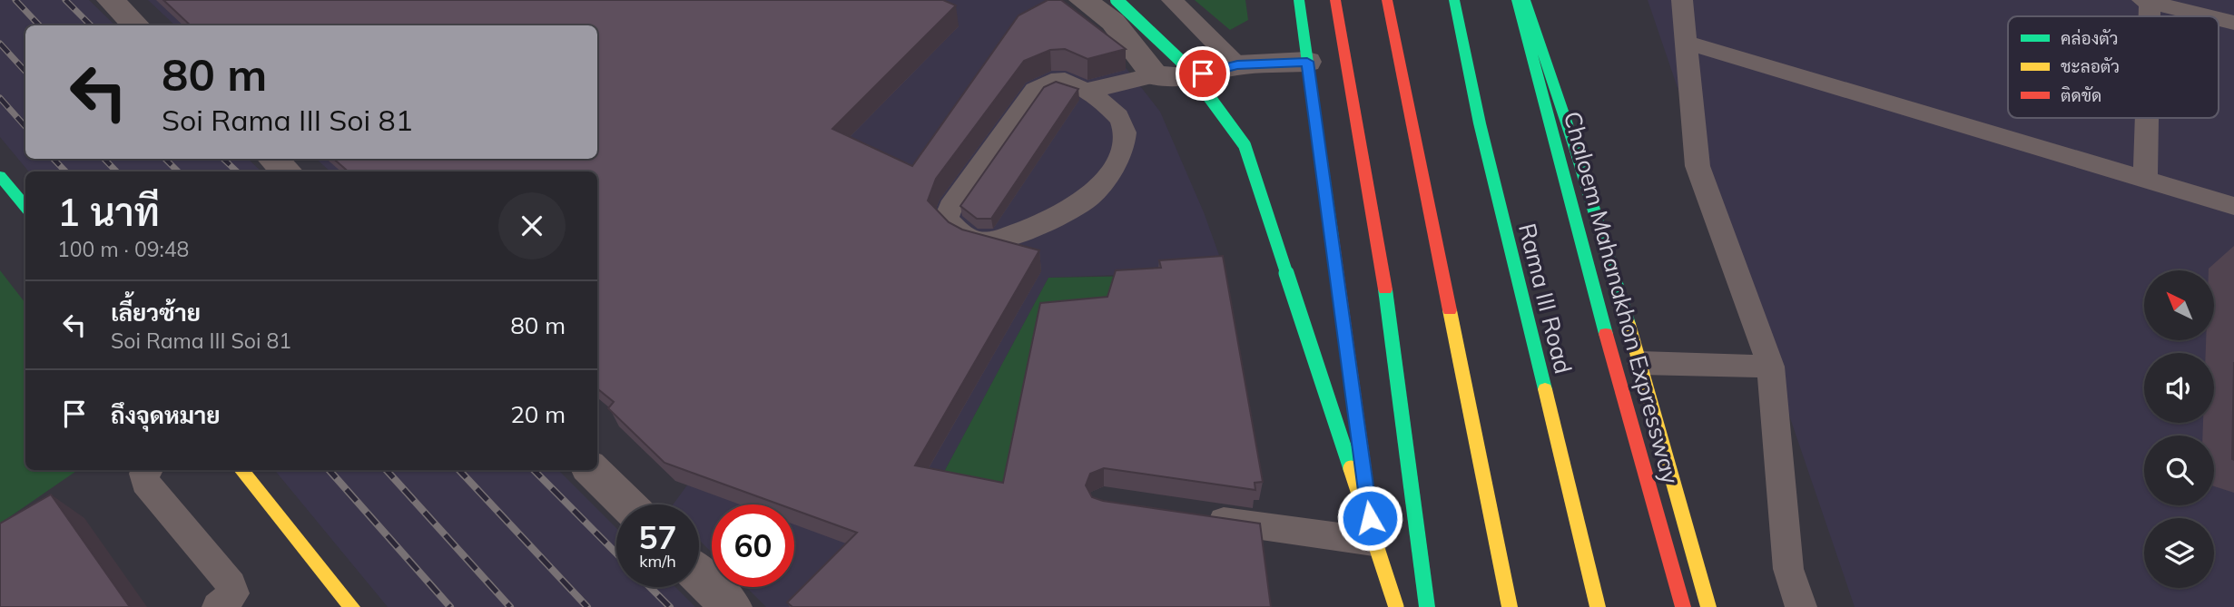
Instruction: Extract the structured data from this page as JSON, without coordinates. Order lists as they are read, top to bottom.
{
  "streets": {
    "main road": ["Chaloem Mahanakhon Expressway", "Rama III Road"]
  },
  "legend": ["คล่องตัว", "ชะลอตัว", "ติดขัด"],
  "north": "top left",
  "page": {
    "turn": ["80 m", "Soi Rama III Soi 81"],
    "heading": ["1 นาที", "100 m · 09:48"],
    "list": [
      {
        "name": "เลี้ยวซ้าย",
        "note": "Soi Rama III Soi 81",
        "value": "80 m"
      },
      {
        "name": "ถึงจุดหมาย",
        "value": "20 m"
      }
    ],
    "speed": "57 km/h",
    "limit": "60"
  }
}
